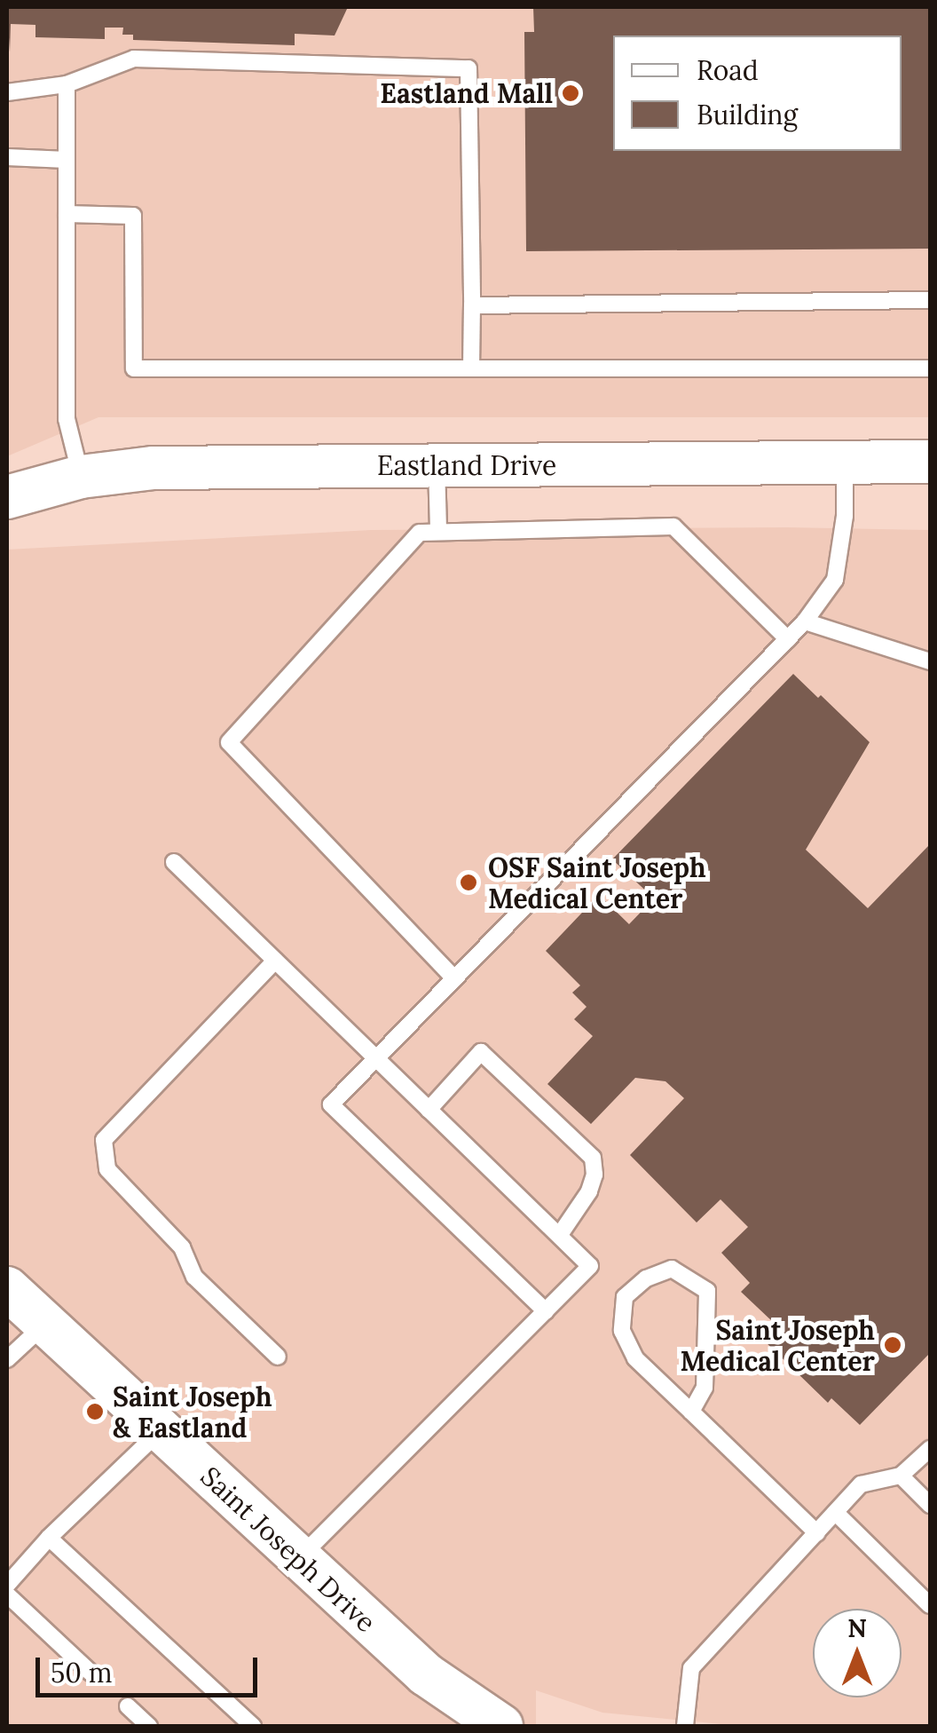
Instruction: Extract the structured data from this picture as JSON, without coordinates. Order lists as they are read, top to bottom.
{
  "streets": {
    "main road": ["Eastland Drive", "Saint Joseph Drive"]
  },
  "places": [
    "Eastland Mall",
    "OSF Saint Joseph Medical Center",
    "Saint Joseph Medical Center",
    "Saint Joseph & Eastland"
  ],
  "legend": ["Road", "Building"],
  "scale_bar": "50 m",
  "north": "top"
}
